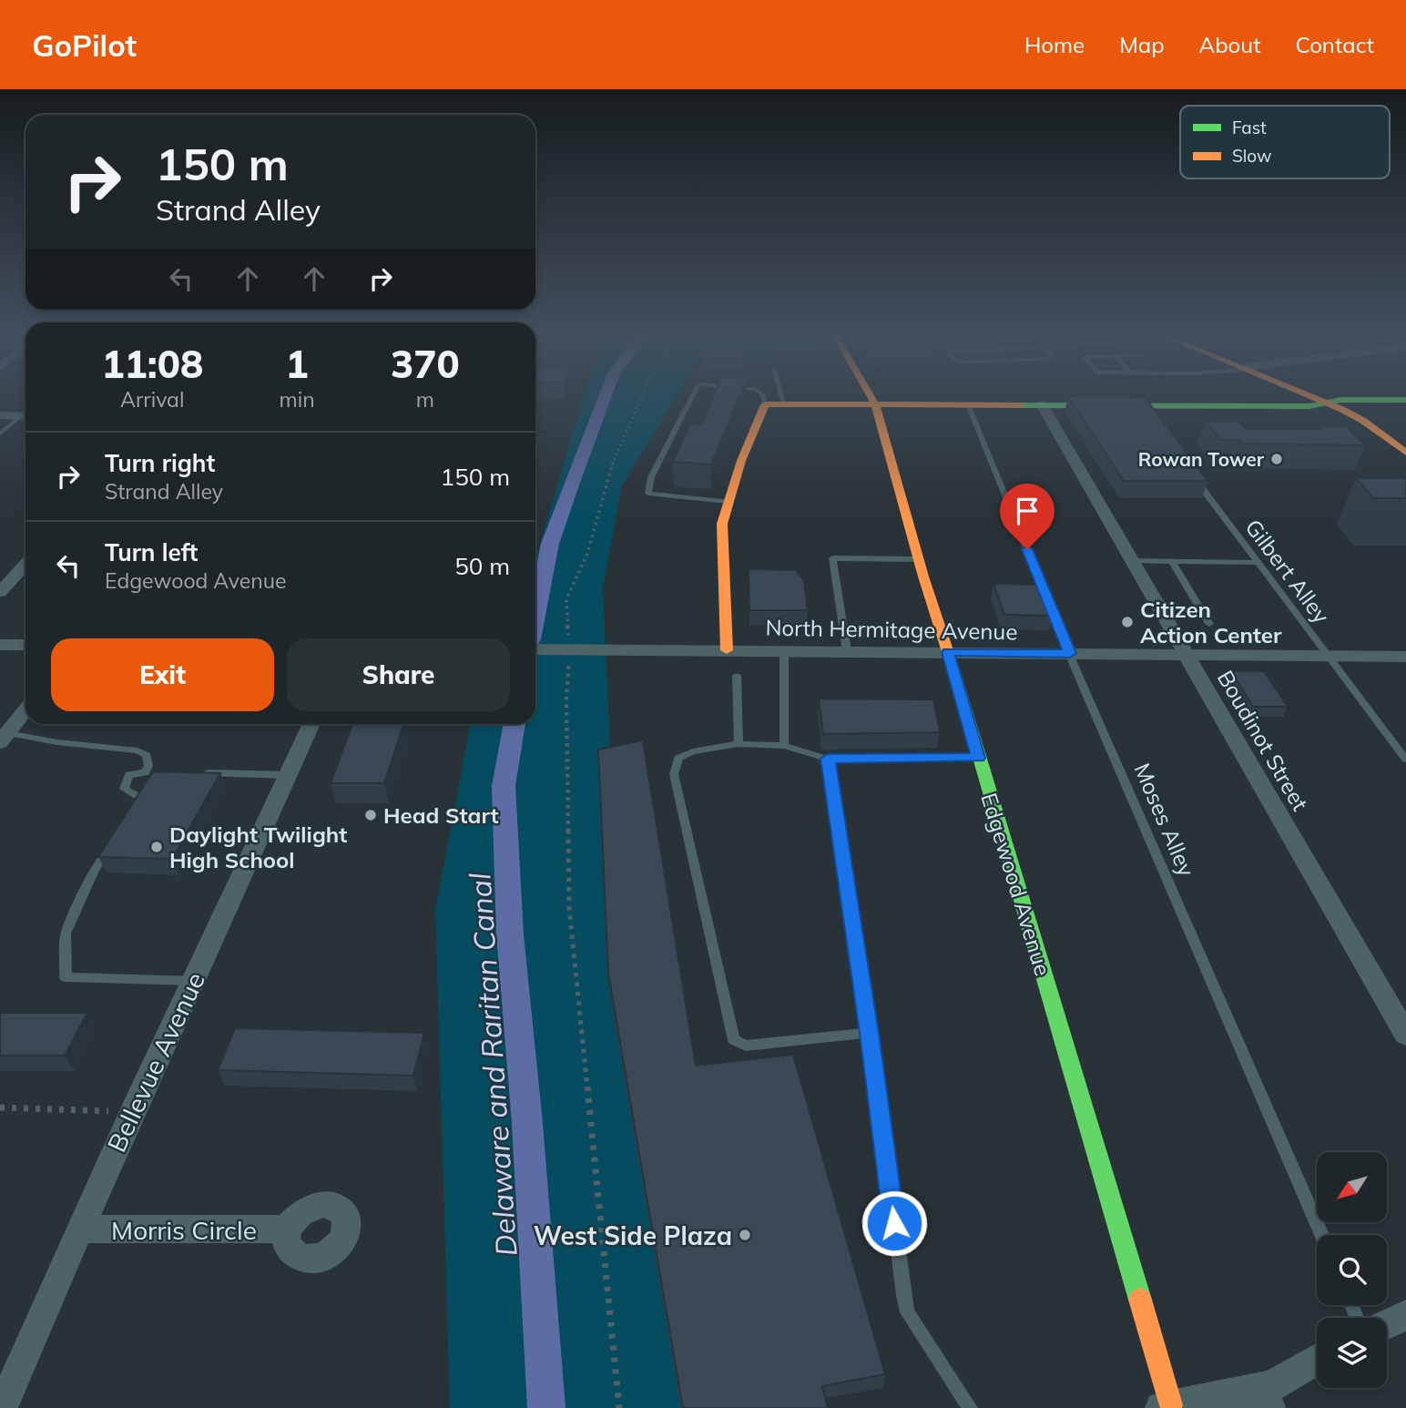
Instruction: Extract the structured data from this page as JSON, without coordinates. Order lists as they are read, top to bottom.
{
  "streets": {
    "street": [
      "North Hermitage Avenue",
      "Boudinot Street",
      "Edgewood Avenue",
      "Bellevue Avenue",
      "Morris Circle"
    ],
    "lane": ["Gilbert Alley", "Moses Alley"]
  },
  "crossings": [
    ["Gilbert Alley", "North Hermitage Avenue"],
    ["North Hermitage Avenue", "Boudinot Street"],
    ["North Hermitage Avenue", "Moses Alley"],
    ["North Hermitage Avenue", "Edgewood Avenue"],
    ["Bellevue Avenue", "Morris Circle"]
  ],
  "water": ["Delaware and Raritan Canal"],
  "places": [
    "Rowan Tower",
    "Citizen Action Center",
    "Head Start",
    "Daylight Twilight High School",
    "West Side Plaza"
  ],
  "legend": ["Fast", "Slow"],
  "north": "bottom left",
  "page": {
    "header": "GoPilot",
    "nav": [
      "Home",
      "Map",
      "About",
      "Contact"
    ],
    "turn": ["150 m", "Strand Alley"],
    "eta": [
      "11:08",
      "Arrival",
      "1",
      "min",
      "370",
      "m"
    ],
    "list": [
      {
        "name": "Turn right",
        "note": "Strand Alley",
        "value": "150 m"
      },
      {
        "name": "Turn left",
        "note": "Edgewood Avenue",
        "value": "50 m"
      }
    ],
    "buttons": ["Exit", "Share"]
  }
}
